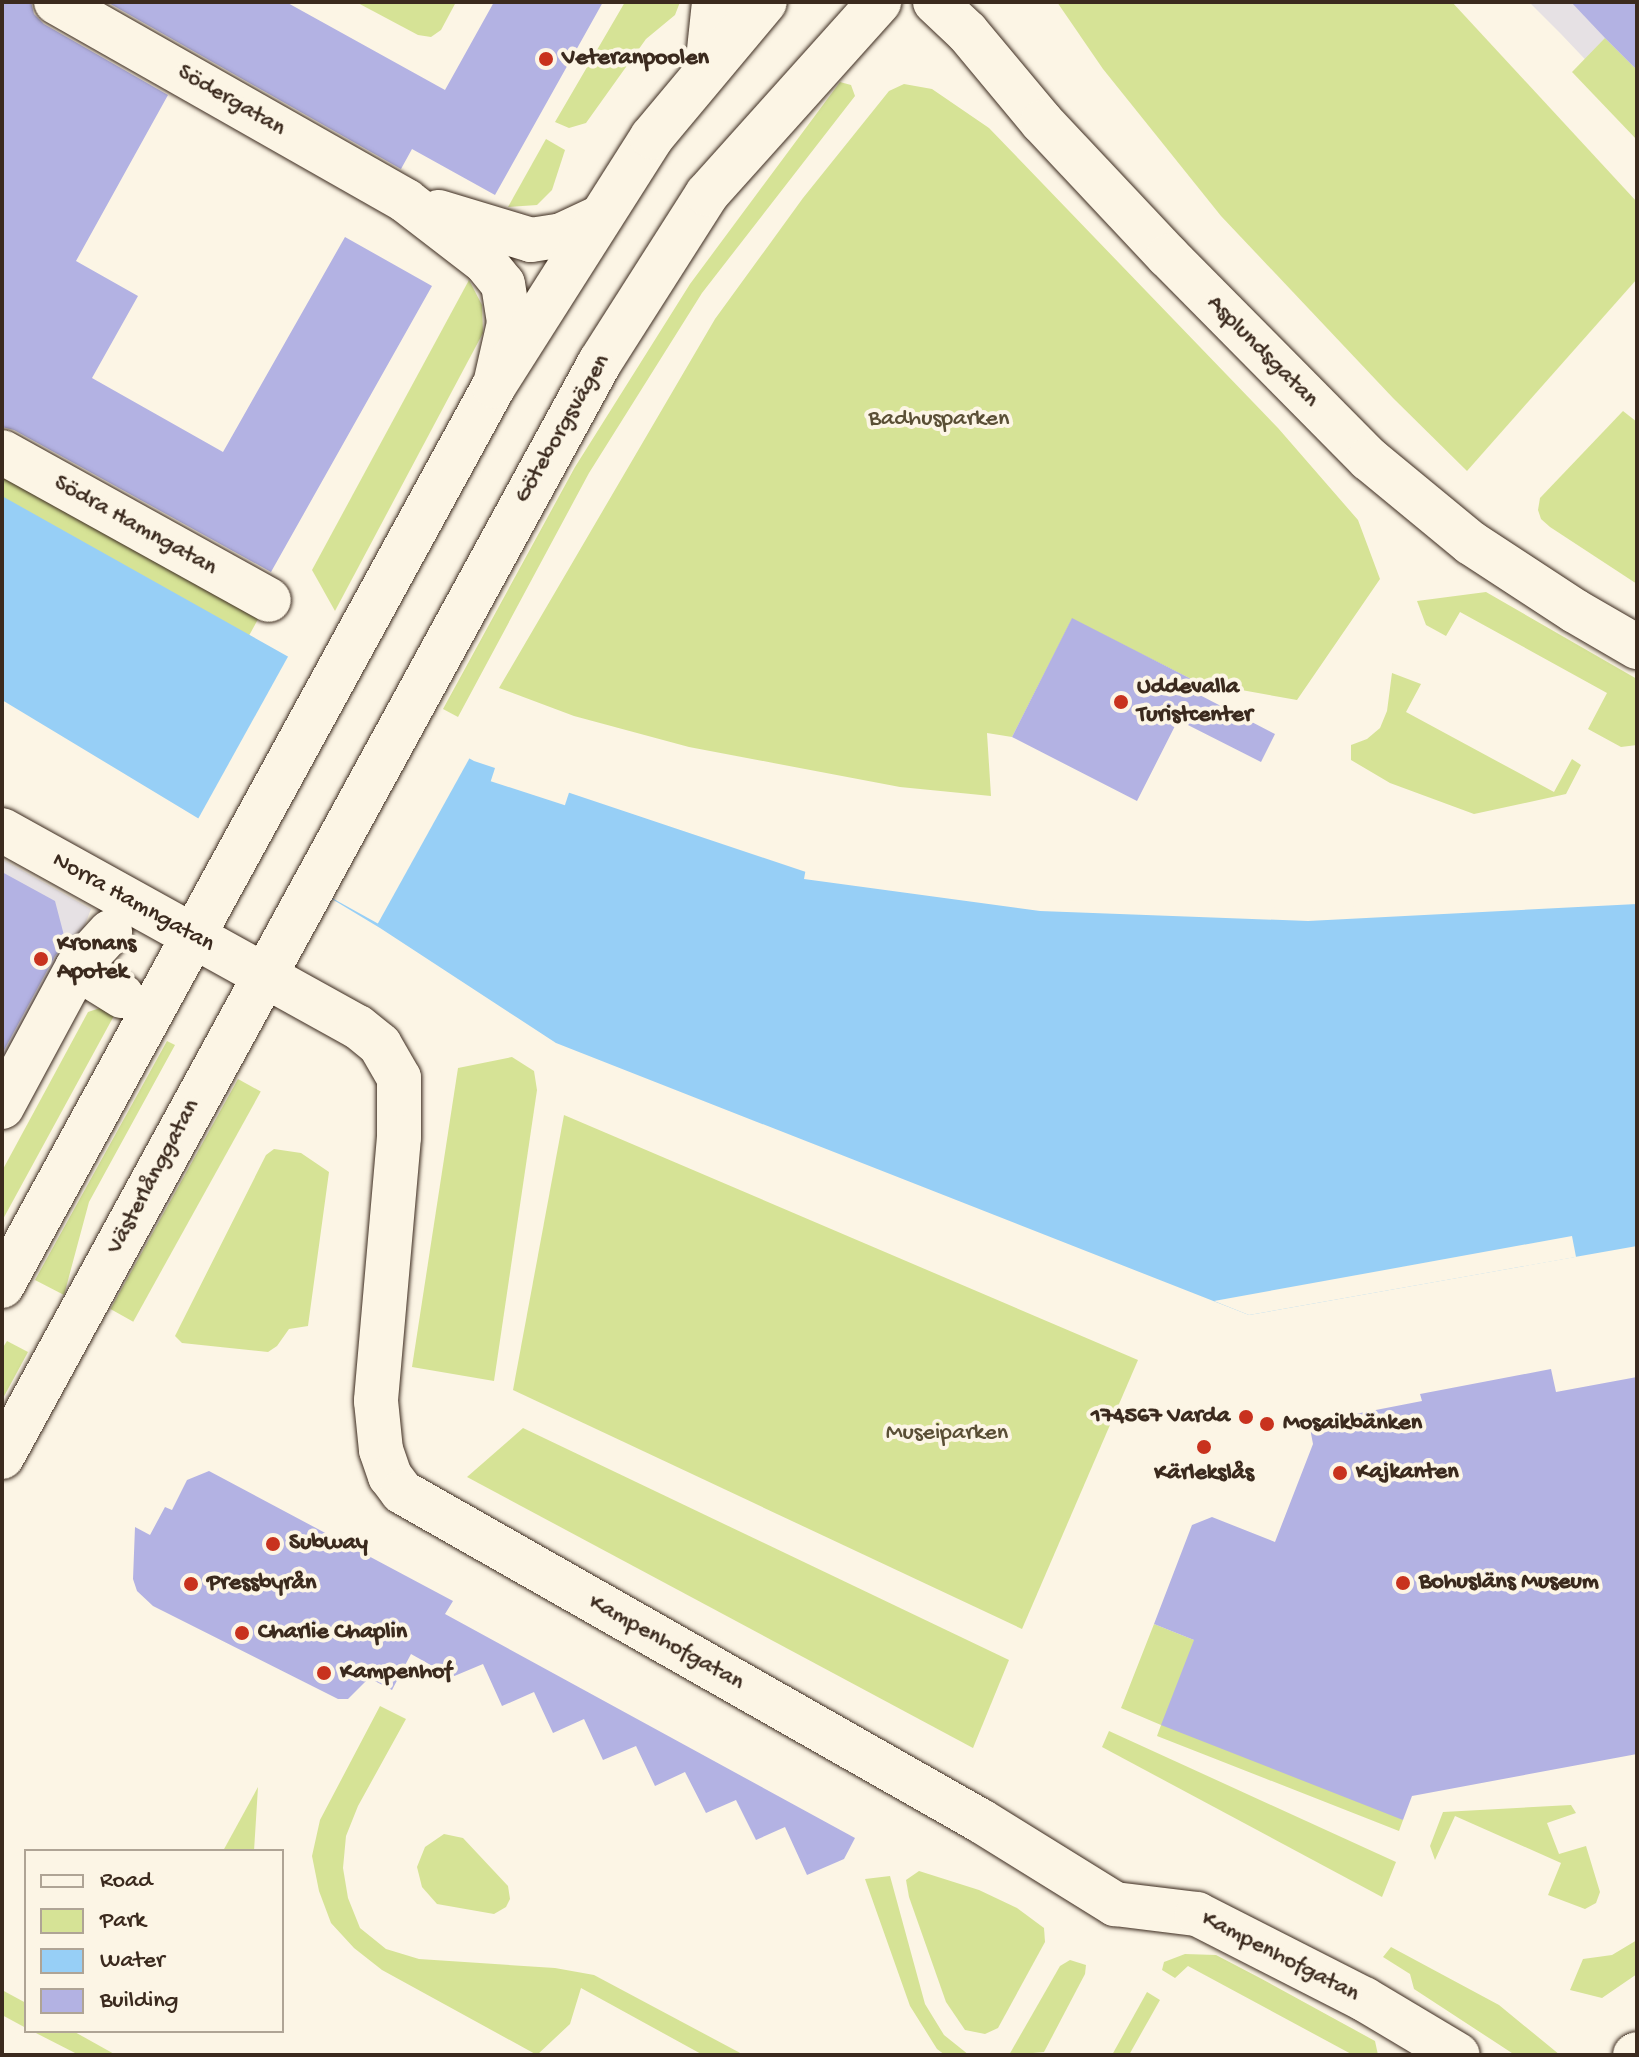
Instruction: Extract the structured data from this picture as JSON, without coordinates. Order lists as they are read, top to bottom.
{
  "streets": {
    "street": [
      "Södergatan",
      "Asplundsgatan",
      "Göteborgsvägen",
      "Södra Hamngatan",
      "Norra Hamngatan",
      "Västerlånggatan",
      "Kampenhofgatan"
    ]
  },
  "crossings": [
    ["Göteborgsvägen", "Västerlånggatan"],
    ["Norra Hamngatan", "Västerlånggatan"],
    ["Norra Hamngatan", "Kampenhofgatan"],
    ["Västerlånggatan", "Kampenhofgatan"]
  ],
  "parks": ["Badhusparken", "Museiparken"],
  "places": [
    "Veteranpoolen",
    "Uddevalla Turistcenter",
    "Kronans Apotek",
    "174567 Varda",
    "Mosaikbänken",
    "Kärlekslås",
    "Kajkanten",
    "Subway",
    "Bohusläns Museum",
    "Pressbyrån",
    "Charlie Chaplin",
    "Kampenhof"
  ],
  "legend": [
    "Road",
    "Park",
    "Water",
    "Building"
  ]
}
